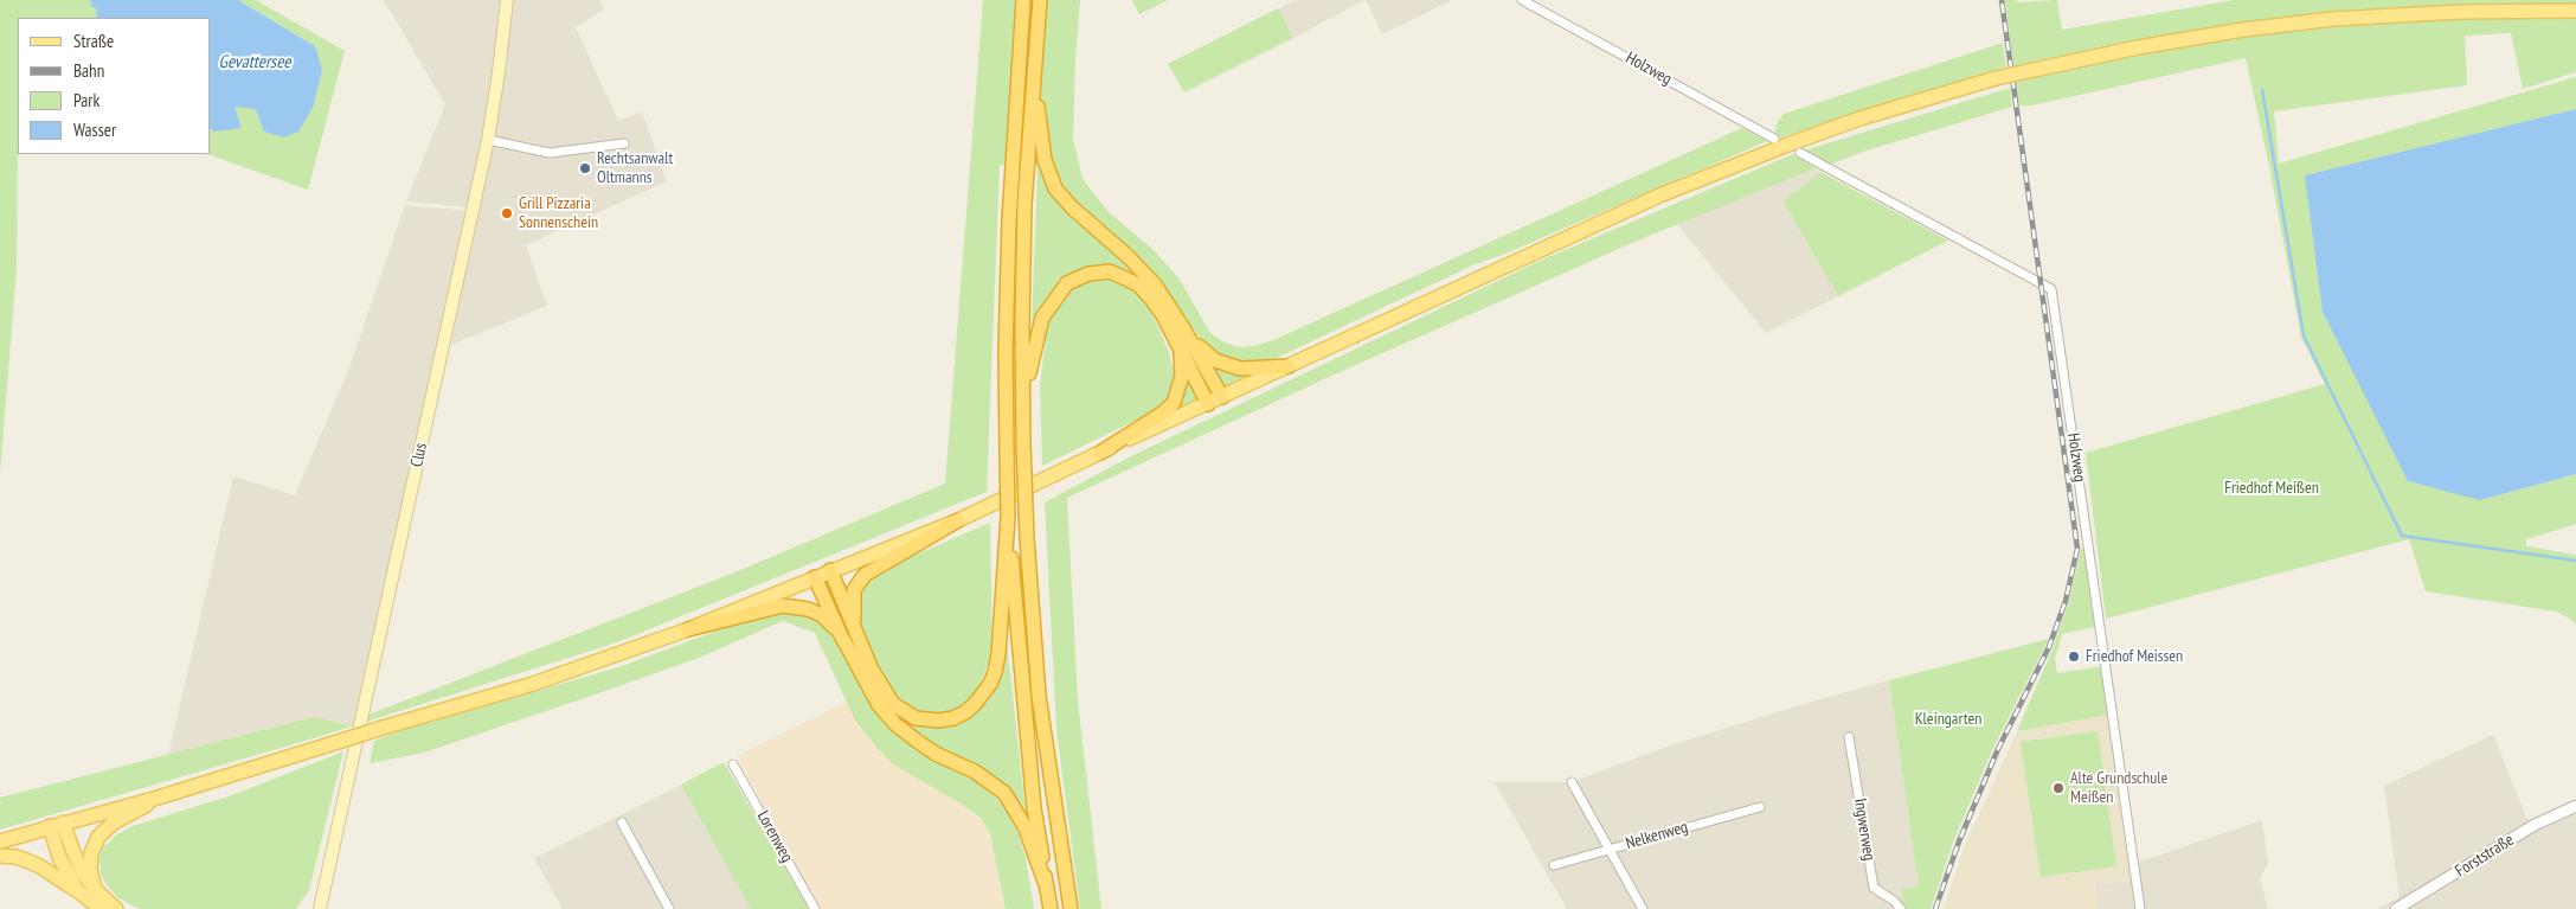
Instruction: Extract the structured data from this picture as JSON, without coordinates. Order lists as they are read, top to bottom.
{
  "streets": {
    "main road": ["Clus"],
    "street": [
      "Holzweg",
      "Ingwerweg",
      "Nelkenweg",
      "Lorenweg",
      "Forststraße"
    ]
  },
  "water": ["Gevattersee"],
  "parks": ["Friedhof Meißen", "Kleingarten"],
  "places": [
    "Rechtsanwalt Oltmanns",
    "Grill Pizzaria Sonnenschein",
    "Friedhof Meissen",
    "Alte Grundschule Meißen"
  ],
  "legend": [
    "Straße",
    "Bahn",
    "Park",
    "Wasser"
  ]
}
